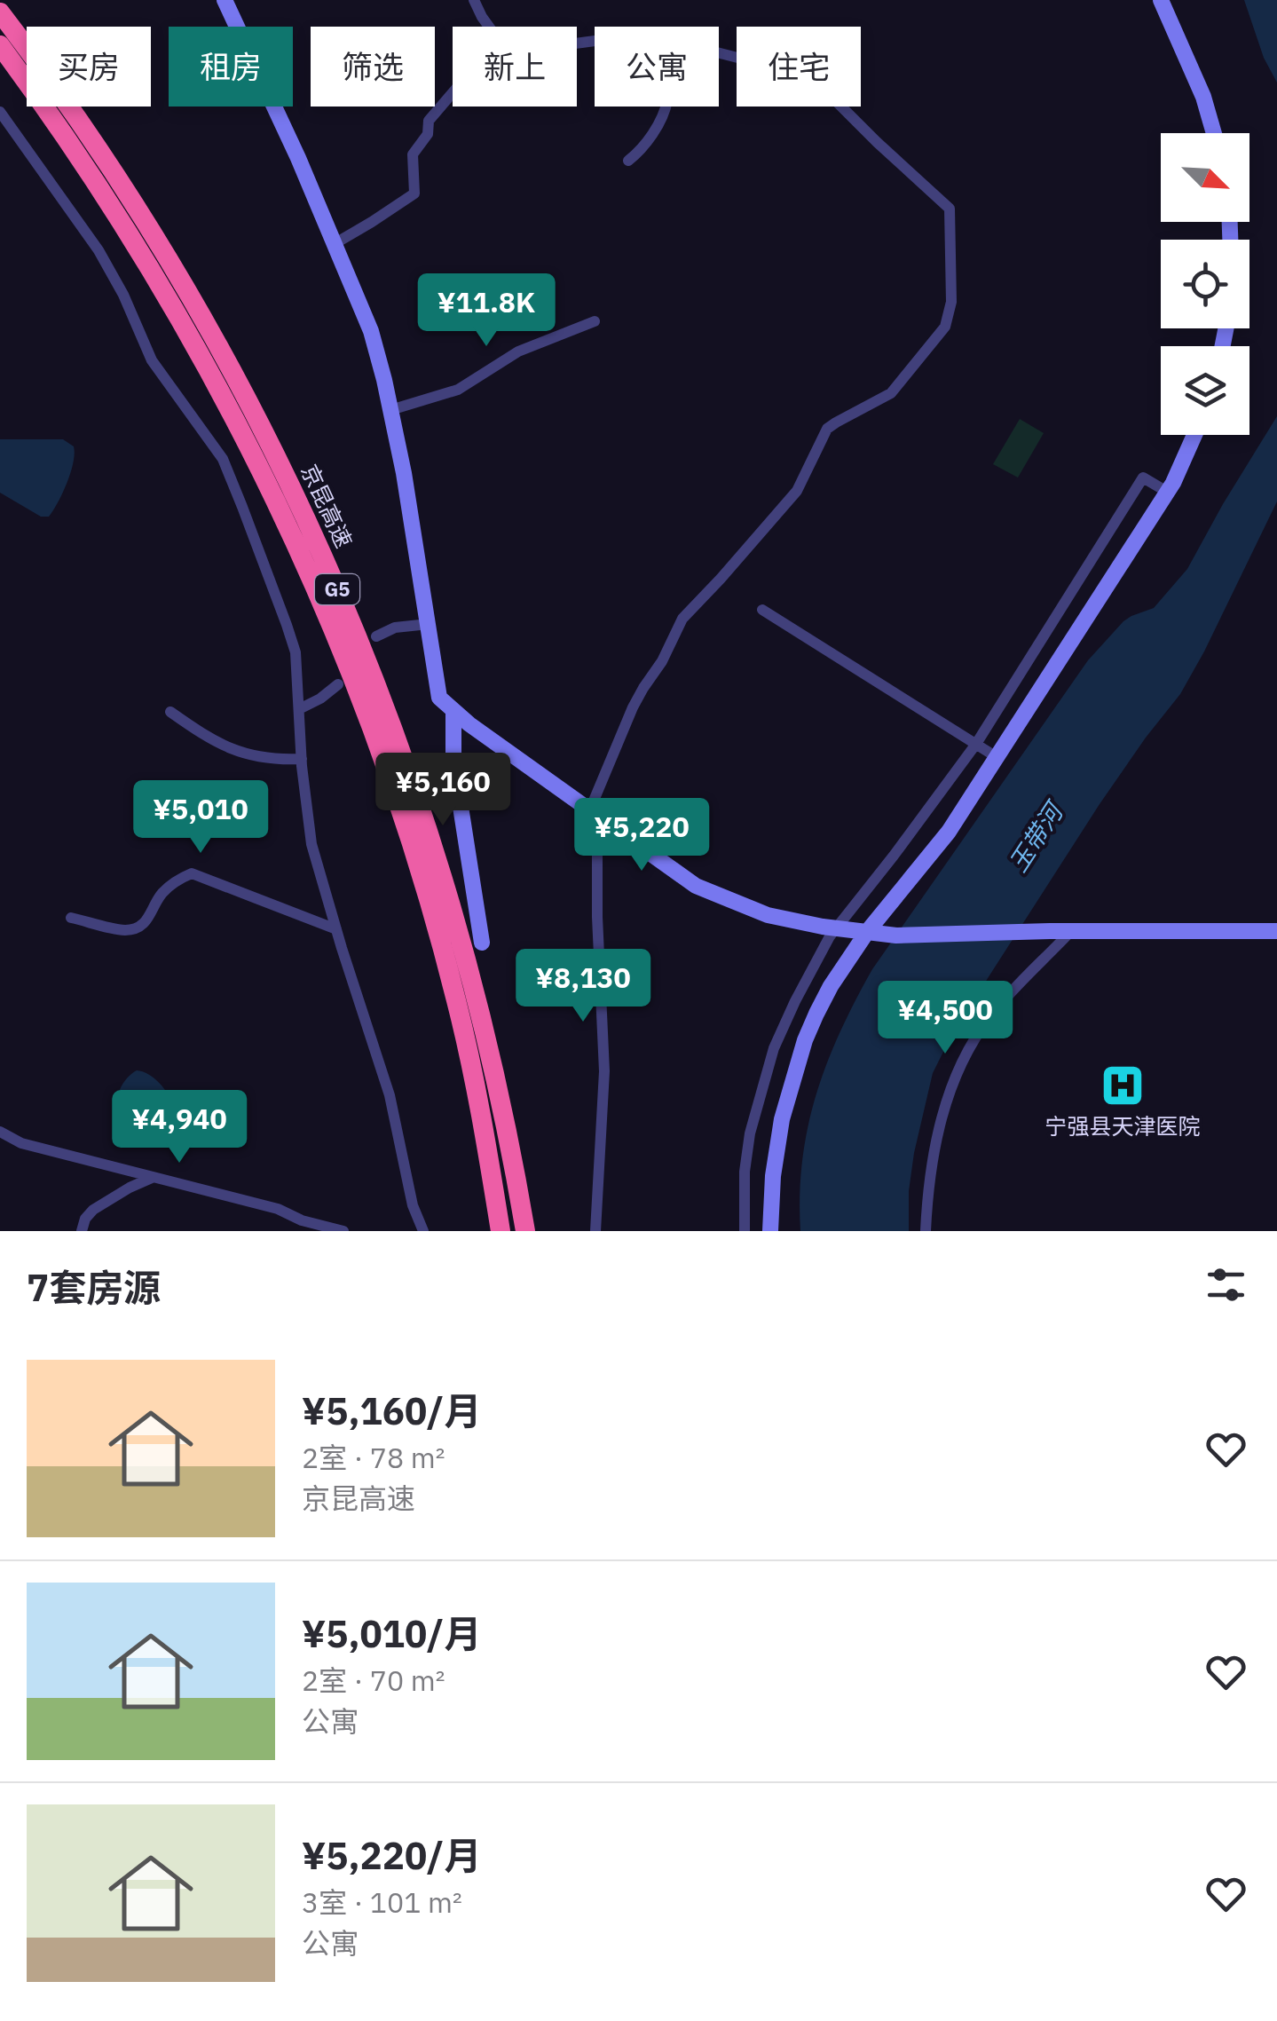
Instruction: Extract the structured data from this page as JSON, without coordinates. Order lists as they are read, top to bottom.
{
  "streets": {
    "highway": ["京昆高速", "G5"]
  },
  "water": ["玉带河"],
  "places": {
    "hospital": ["宁强县天津医院"]
  },
  "north": "bottom right",
  "page": {
    "chip": [
      "买房",
      "租房",
      "筛选",
      "新上",
      "公寓",
      "住宅"
    ],
    "price": [
      "¥11.8K",
      "¥5,160",
      "¥5,010",
      "¥5,220",
      "¥8,130",
      "¥4,500",
      "¥4,940"
    ],
    "heading": "7套房源",
    "list": [
      {
        "name": "¥5,160/月",
        "note": "2室 · 78 m² · 京昆高速"
      },
      {
        "name": "¥5,010/月",
        "note": "2室 · 70 m² · 公寓"
      },
      {
        "name": "¥5,220/月",
        "note": "3室 · 101 m² · 公寓"
      }
    ]
  }
}
